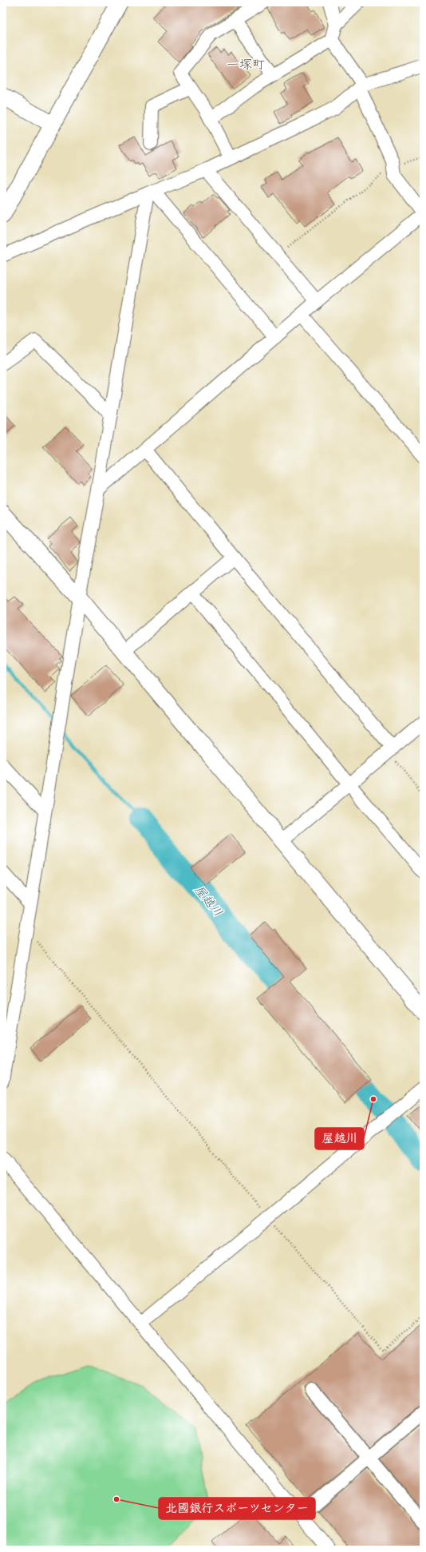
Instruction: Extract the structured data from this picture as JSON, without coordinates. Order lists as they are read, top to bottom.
{
  "districts": ["一塚町"],
  "water": ["屋越川"],
  "places": ["屋越川", "北國銀行スポーツセンター"]
}
